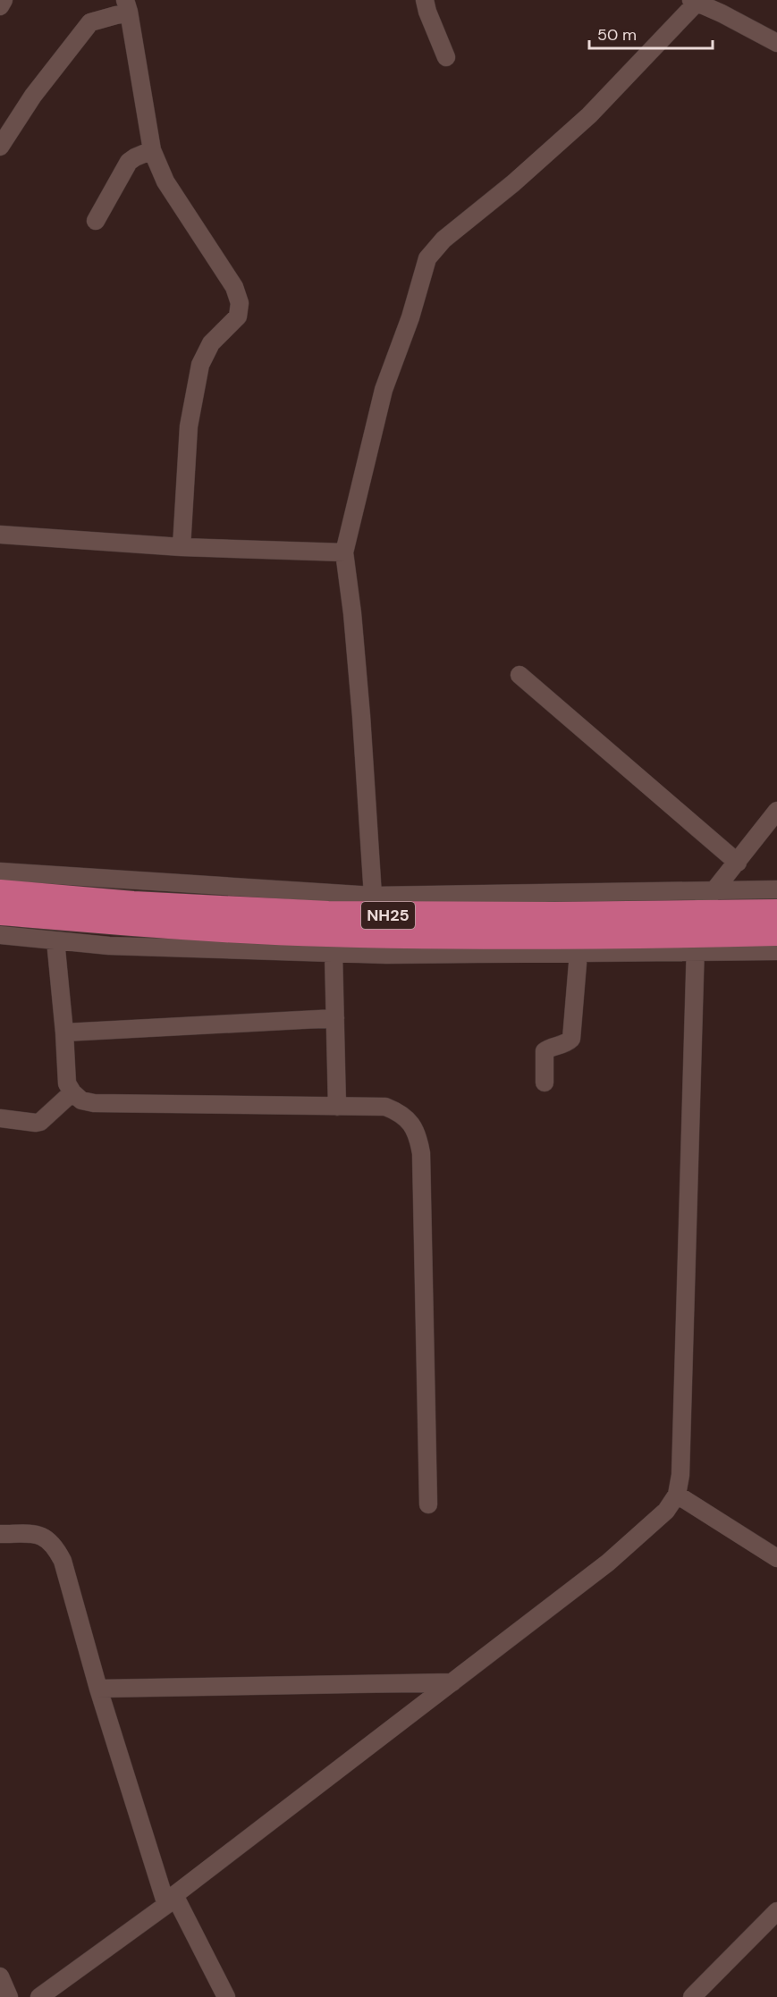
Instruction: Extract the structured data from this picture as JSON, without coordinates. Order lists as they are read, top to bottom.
{
  "streets": {
    "highway": ["NH25"]
  },
  "scale_bar": "50 m"
}
